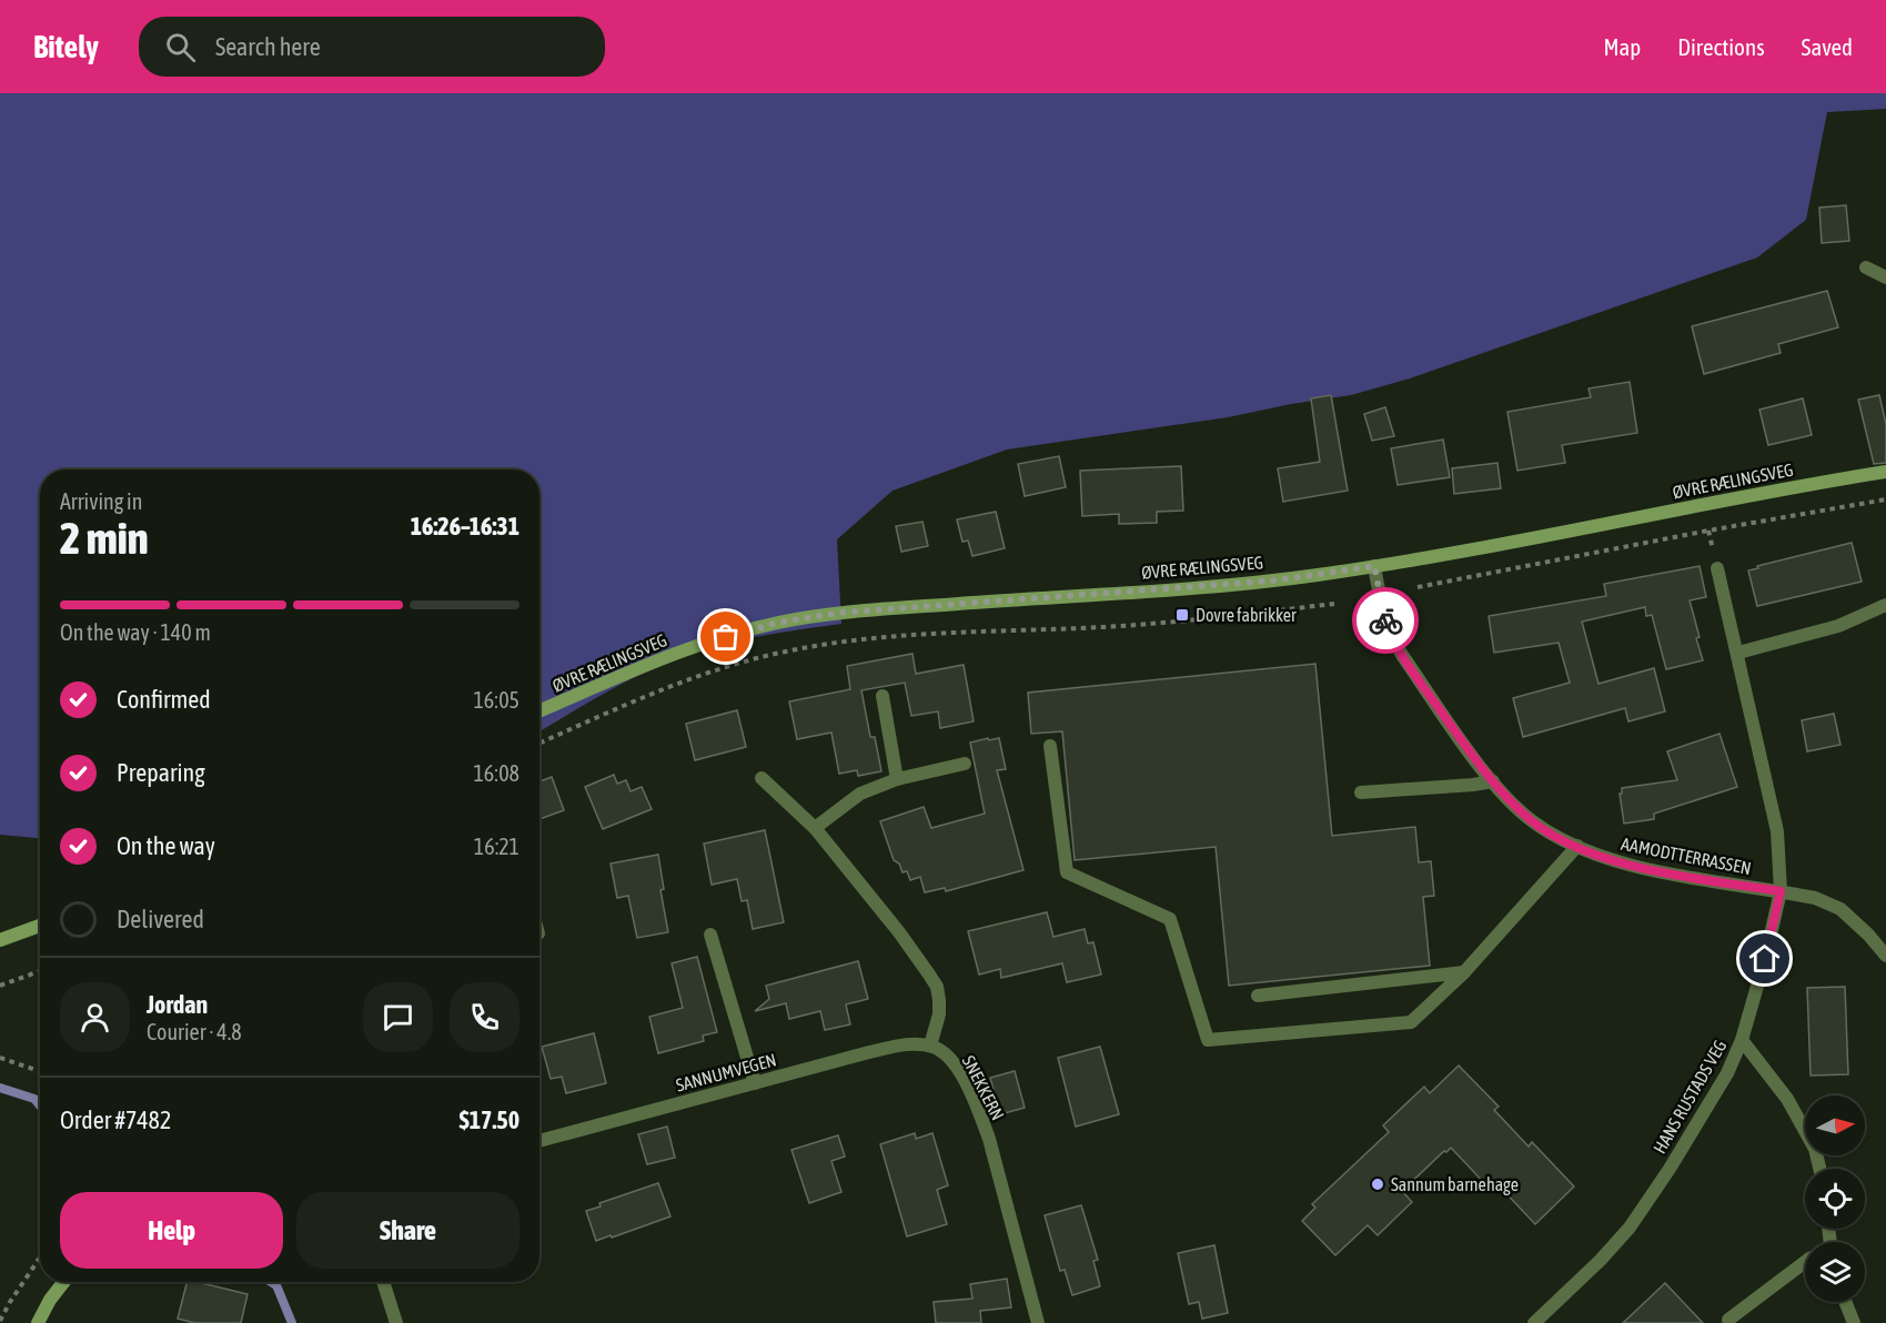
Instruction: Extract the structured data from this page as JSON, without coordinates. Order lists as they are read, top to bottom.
{
  "streets": {
    "main road": ["ØVRE RÆLINGSVEG"],
    "street": [
      "AAMODTTERRASSEN",
      "SANNUMVEGEN",
      "SNEKKERN",
      "HANS RUSTADS VEG"
    ]
  },
  "crossings": [
    ["ØVRE RÆLINGSVEG", "AAMODTTERRASSEN"],
    ["AAMODTTERRASSEN", "HANS RUSTADS VEG"],
    ["SANNUMVEGEN", "SNEKKERN"]
  ],
  "places": {
    "transit": ["Dovre fabrikker"],
    "other": ["Sannum barnehage"]
  },
  "north": "right",
  "page": {
    "header": "Bitely",
    "search": "Search here",
    "nav": ["Map", "Directions", "Saved"],
    "heading": ["2 min", "Arriving in", "16:26–16:31"],
    "panel": [
      "Jordan",
      "Courier · 4.8",
      "Order #7482",
      "$17.50"
    ],
    "bar": "On the way · 140 m",
    "list": [
      ["Confirmed", "16:05"],
      ["Preparing", "16:08"],
      ["On the way", "16:21"],
      "Delivered"
    ],
    "buttons": ["Help", "Share"]
  }
}
